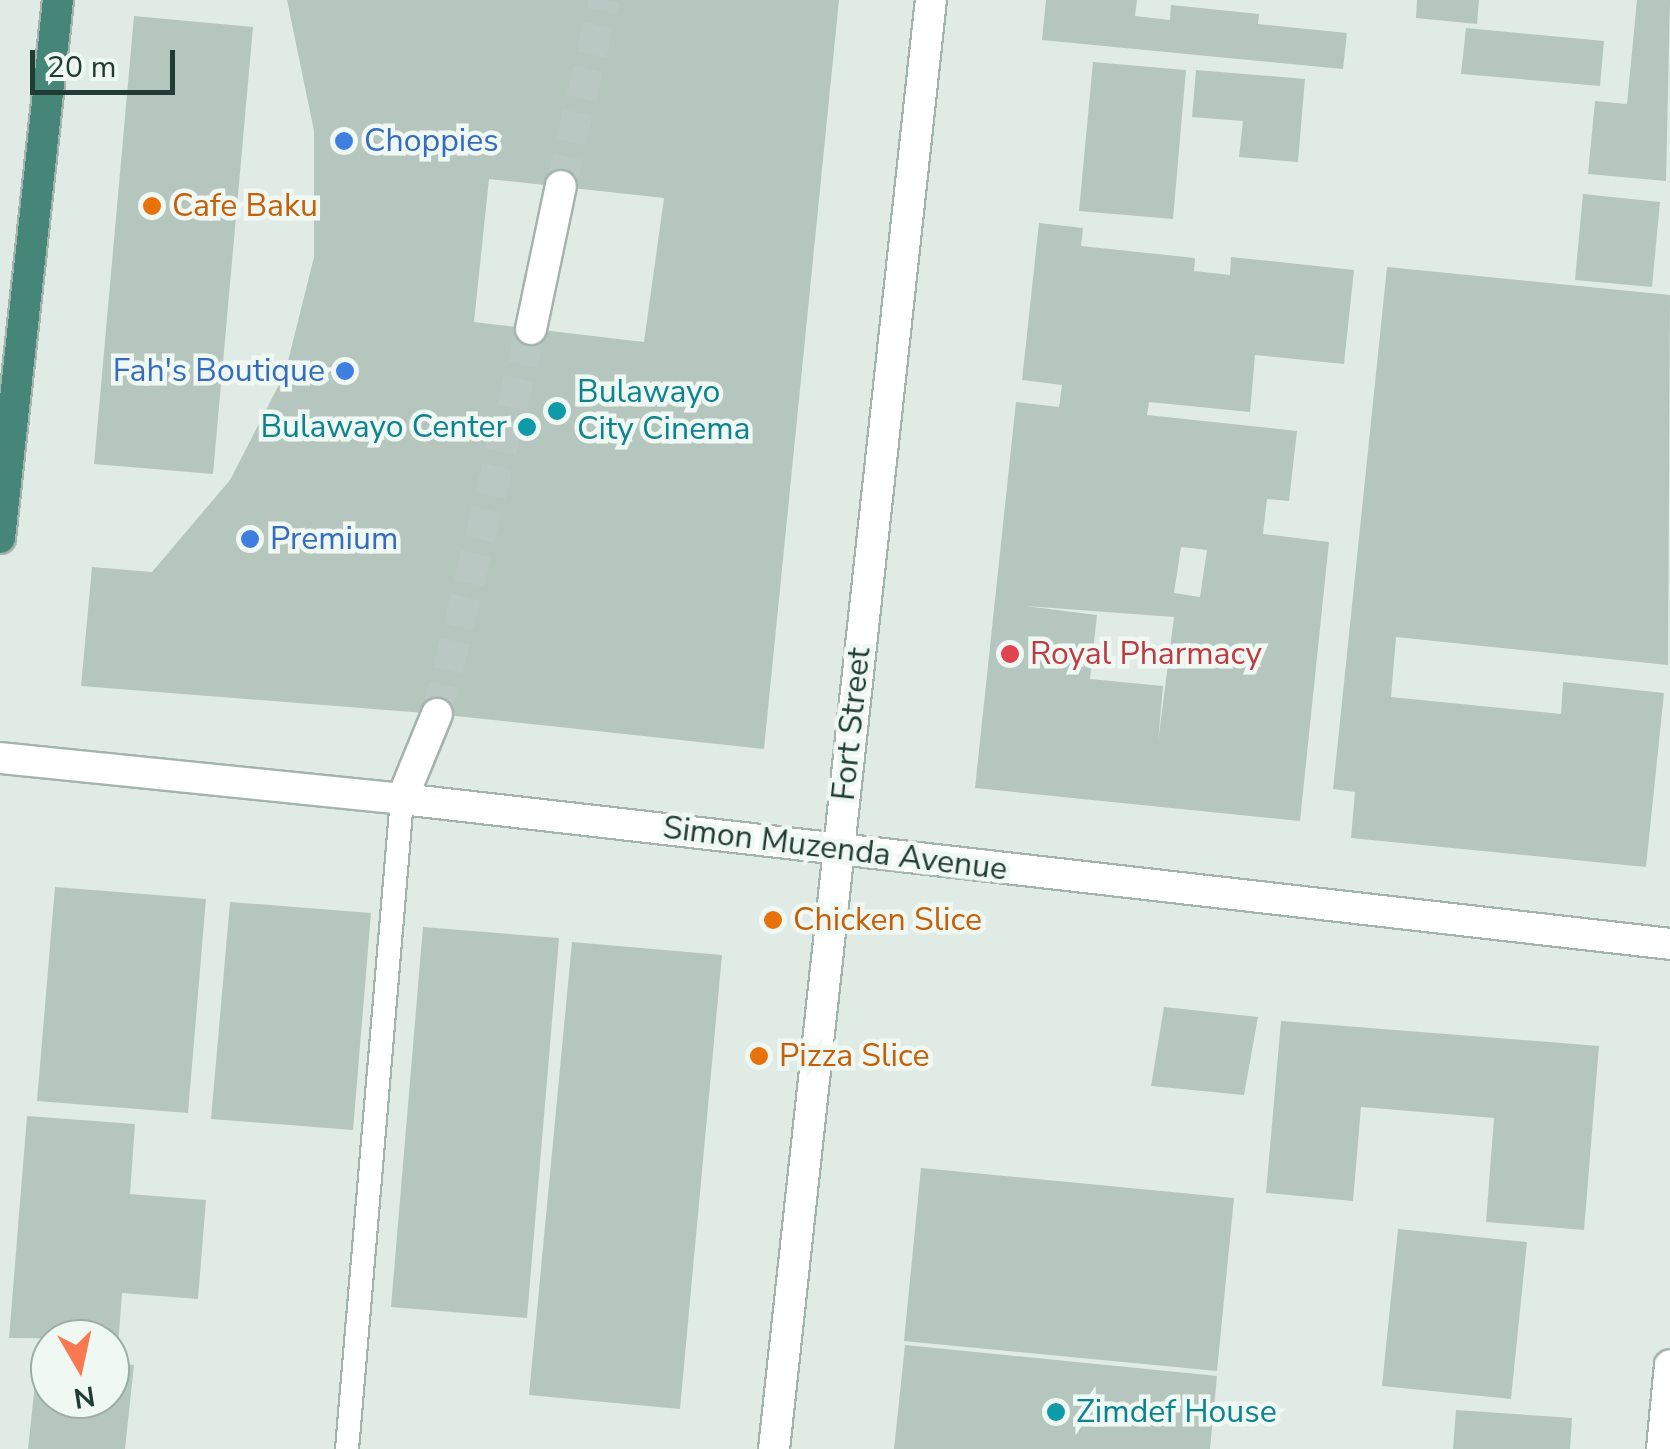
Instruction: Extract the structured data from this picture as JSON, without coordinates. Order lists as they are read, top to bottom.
{
  "streets": {
    "street": ["Fort Street", "Simon Muzenda Avenue"]
  },
  "crossings": [
    ["Fort Street", "Simon Muzenda Avenue"]
  ],
  "places": [
    "Choppies",
    "Cafe Baku",
    "Fah's Boutique",
    "Bulawayo City Cinema",
    "Bulawayo Center",
    "Premium",
    "Royal Pharmacy",
    "Chicken Slice",
    "Pizza Slice",
    "Zimdef House"
  ],
  "scale_bar": "20 m",
  "north": "bottom"
}
